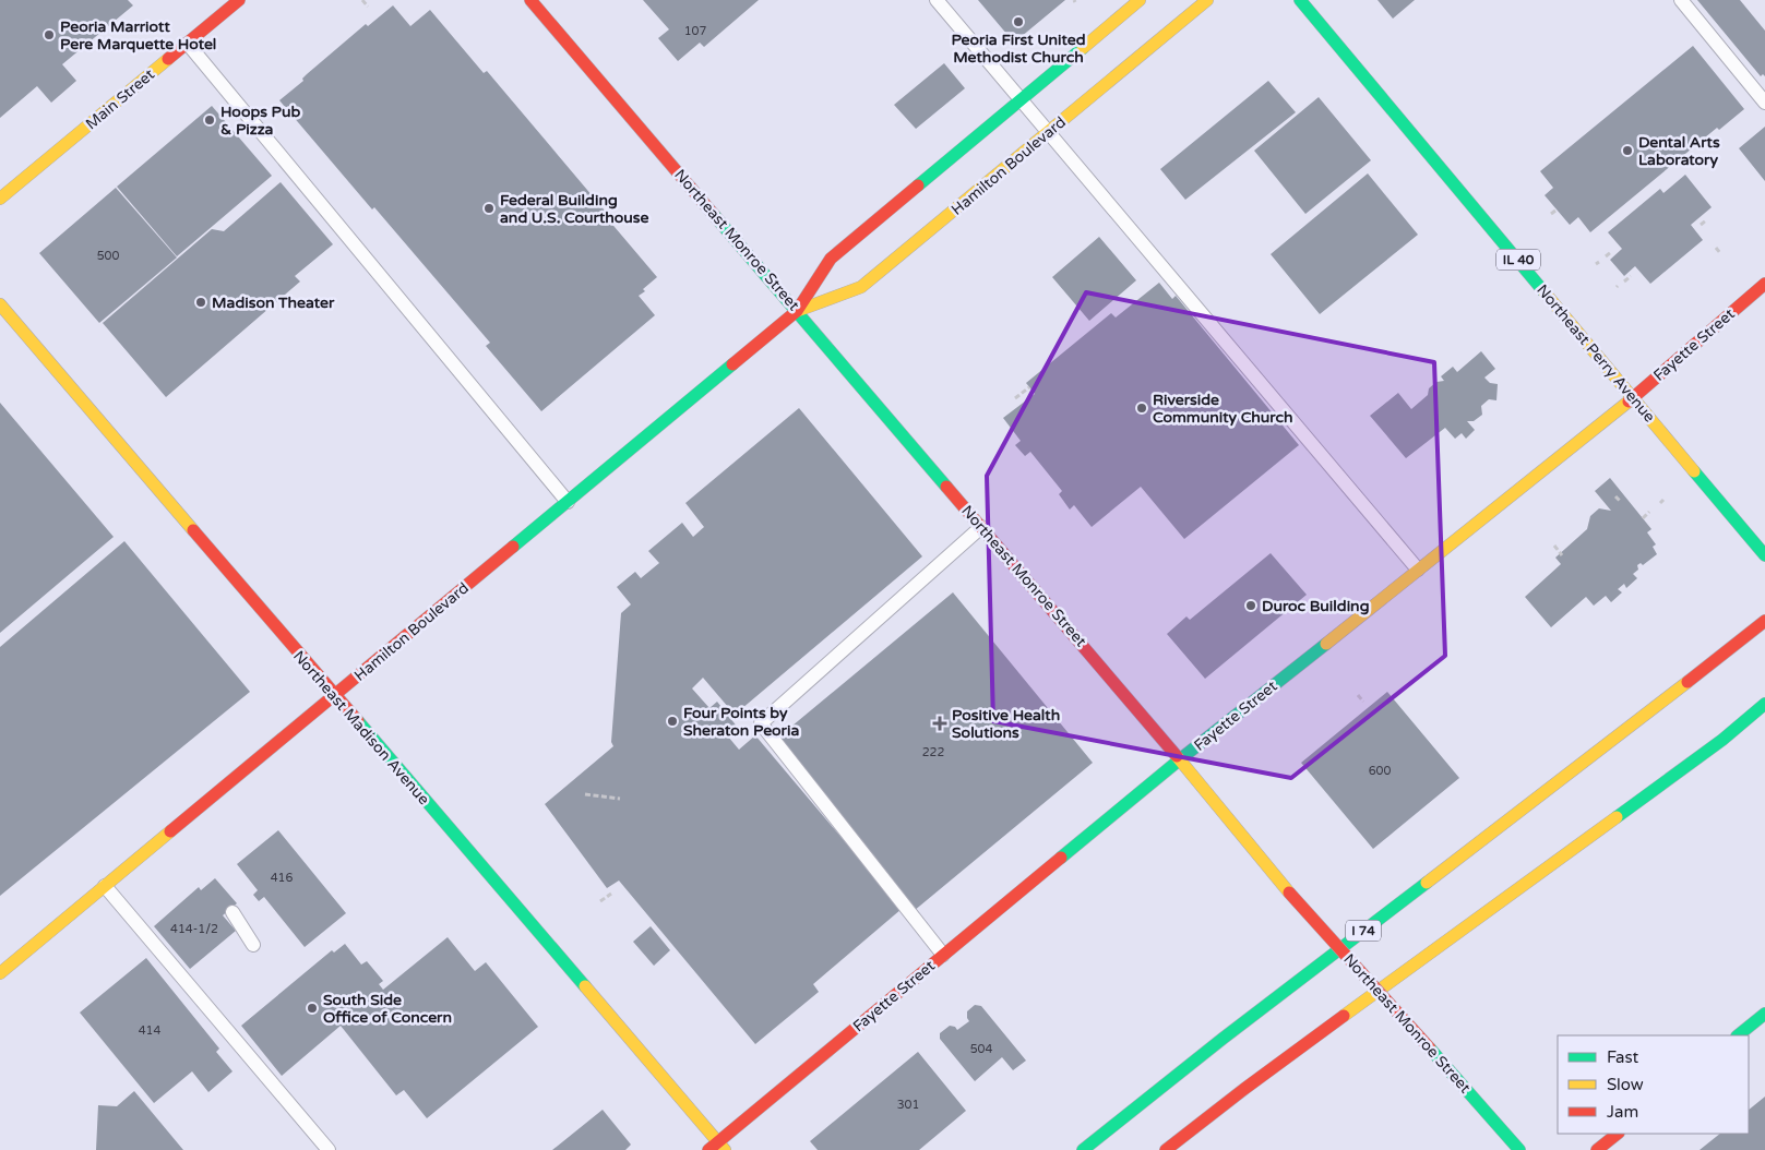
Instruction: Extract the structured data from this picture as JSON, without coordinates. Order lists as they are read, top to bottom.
{
  "streets": {
    "main road": [
      "Main Street",
      "Hamilton Boulevard",
      "Northeast Monroe Street",
      "IL 40",
      "Fayette Street",
      "Northeast Perry Avenue",
      "Northeast Madison Avenue",
      "I 74"
    ]
  },
  "crossings": [
    ["Hamilton Boulevard", "Northeast Monroe Street"],
    ["Hamilton Boulevard", "Northeast Madison Avenue"],
    ["Northeast Monroe Street", "Fayette Street"],
    ["Fayette Street", "Northeast Perry Avenue"],
    ["Fayette Street", "Northeast Madison Avenue"]
  ],
  "places": {
    "other": [
      "Peoria First United Methodist Church",
      "Peoria Marriott Pere Marquette Hotel",
      "Hoops Pub & Pizza",
      "Dental Arts Laboratory",
      "Federal Building and U.S. Courthouse",
      "Madison Theater",
      "Riverside Community Church",
      "Duroc Building",
      "Four Points by Sheraton Peoria",
      "South Side Office of Concern"
    ],
    "health": ["Positive Health Solutions"]
  },
  "house_numbers": [
    "107",
    "500",
    "222",
    "600",
    "416",
    "414-1/2",
    "414",
    "504",
    "301"
  ],
  "legend": ["Fast", "Slow", "Jam"]
}
